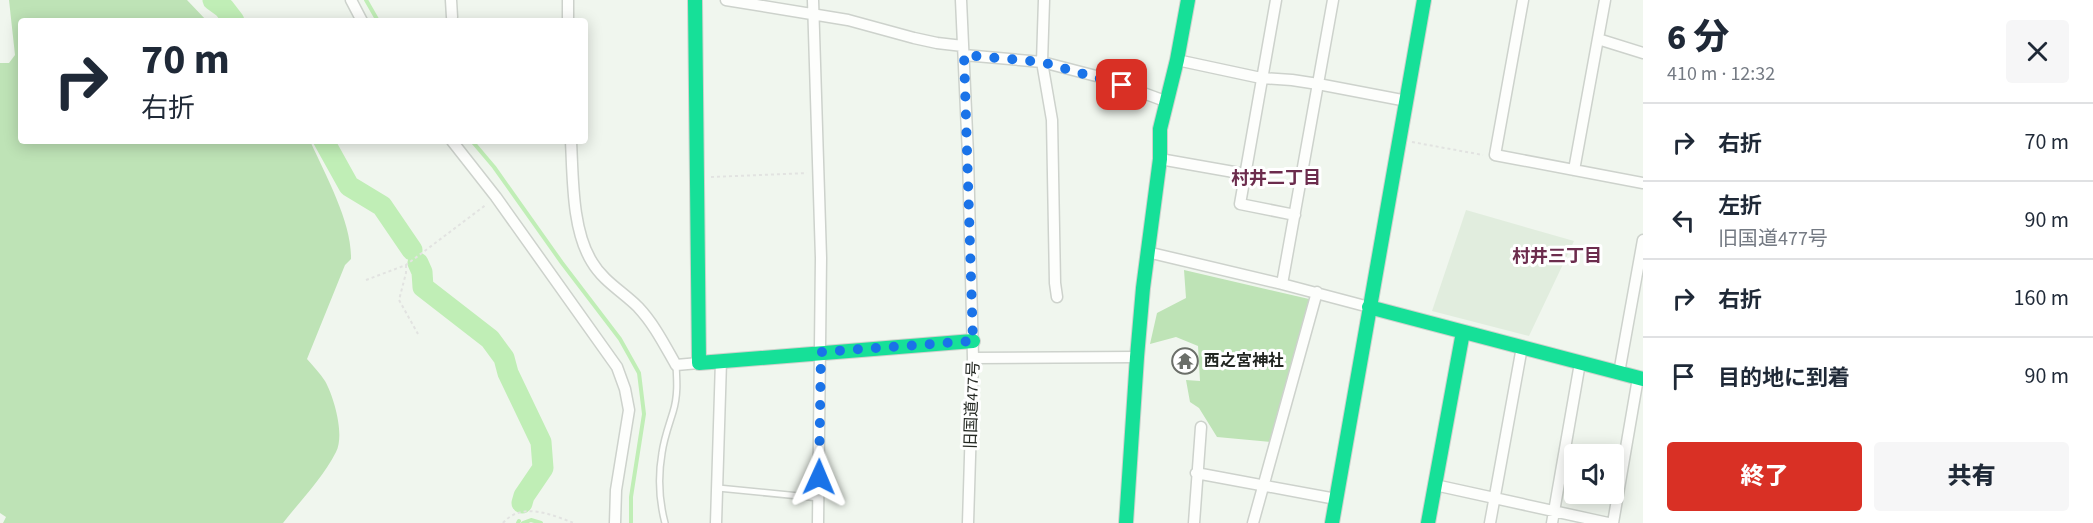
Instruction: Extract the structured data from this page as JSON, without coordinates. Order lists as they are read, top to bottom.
{
  "streets": {
    "street": ["旧国道477号"]
  },
  "districts": ["村井二丁目", "村井三丁目"],
  "places": {
    "temple": ["西之宮神社"]
  },
  "page": {
    "heading": ["6 分", "410 m · 12:32"],
    "turn": ["70 m", "右折"],
    "list": [
      {
        "name": "右折",
        "value": "70 m"
      },
      {
        "name": "左折",
        "note": "旧国道477号",
        "value": "90 m"
      },
      {
        "name": "右折",
        "value": "160 m"
      },
      {
        "name": "目的地に到着",
        "value": "90 m"
      }
    ],
    "buttons": ["終了", "共有"]
  }
}
